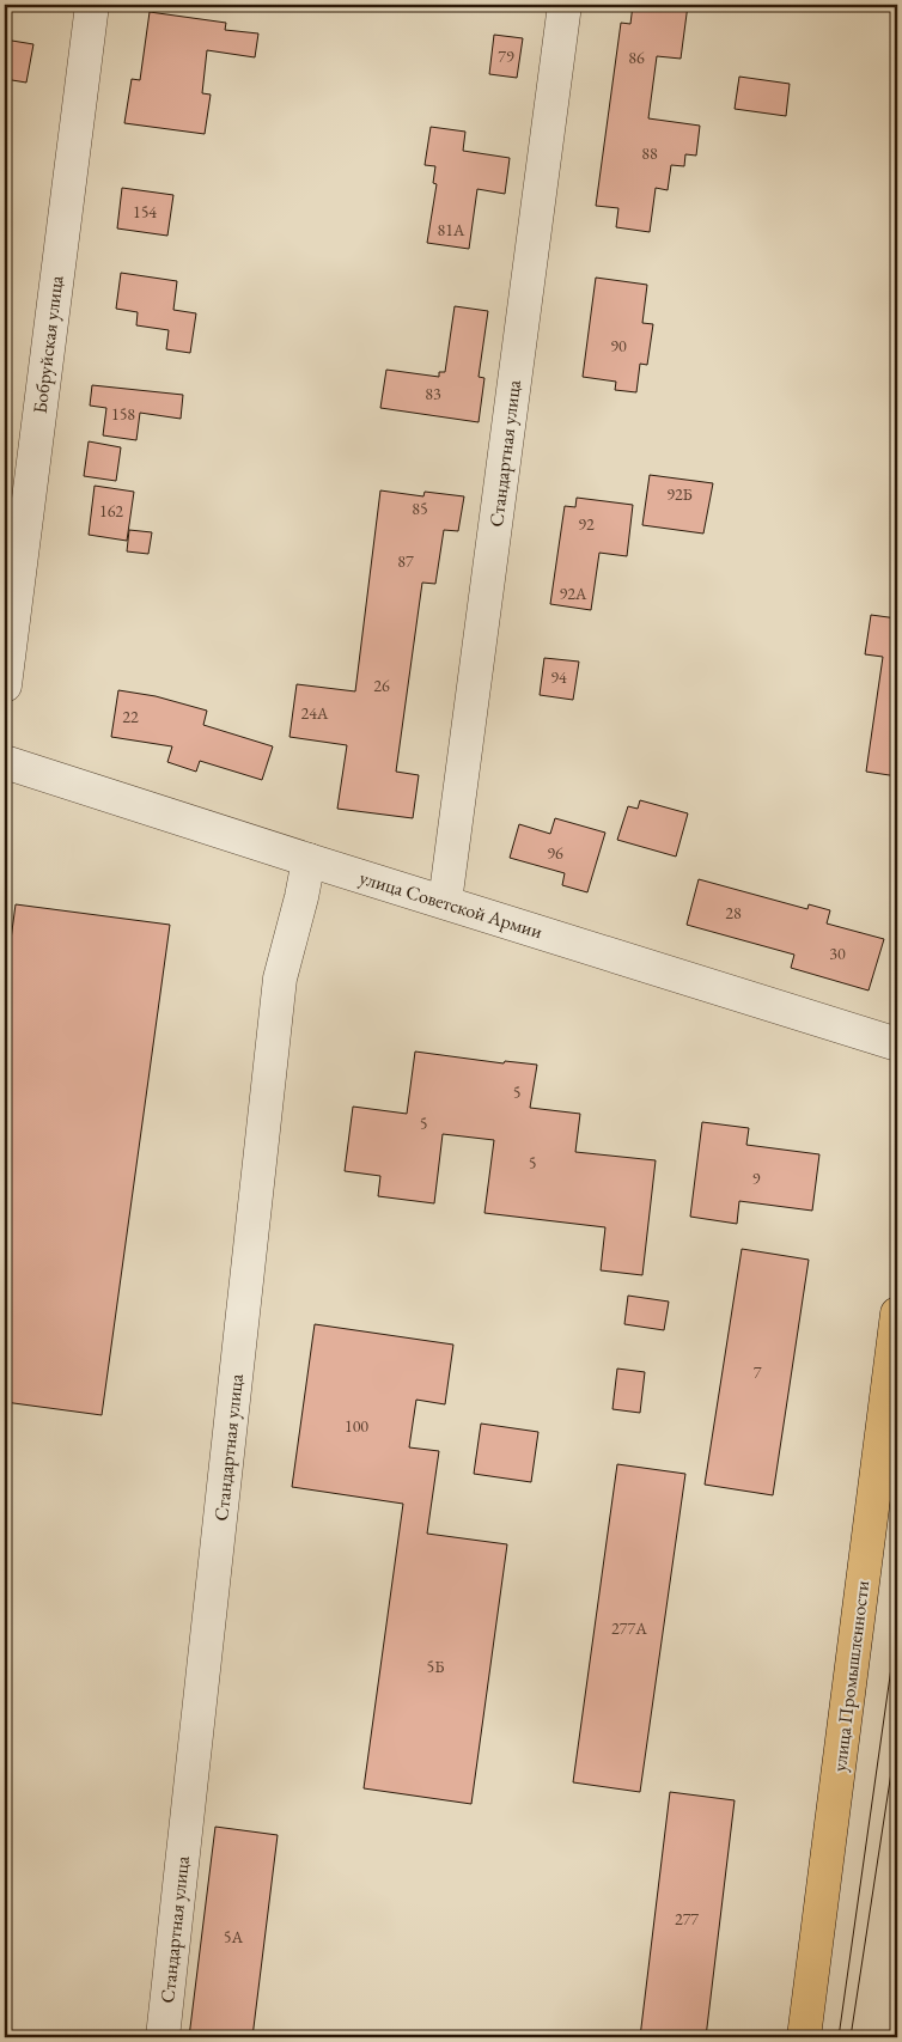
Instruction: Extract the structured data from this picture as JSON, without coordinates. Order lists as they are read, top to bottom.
{
  "streets": {
    "main road": ["улица Промышленности"],
    "street": ["Бобруйская улица", "Стандартная улица", "улица Советской Армии"]
  },
  "crossings": [
    ["Стандартная улица", "улица Советской Армии"]
  ],
  "house_numbers": [
    "79",
    "86",
    "88",
    "154",
    "81А",
    "90",
    "83",
    "158",
    "92Б",
    "85",
    "162",
    "92",
    "87",
    "92А",
    "94",
    "26",
    "24А",
    "22",
    "96",
    "28",
    "30",
    "5",
    "5",
    "5",
    "9",
    "7",
    "100",
    "277А",
    "5Б",
    "277",
    "5А"
  ]
}
